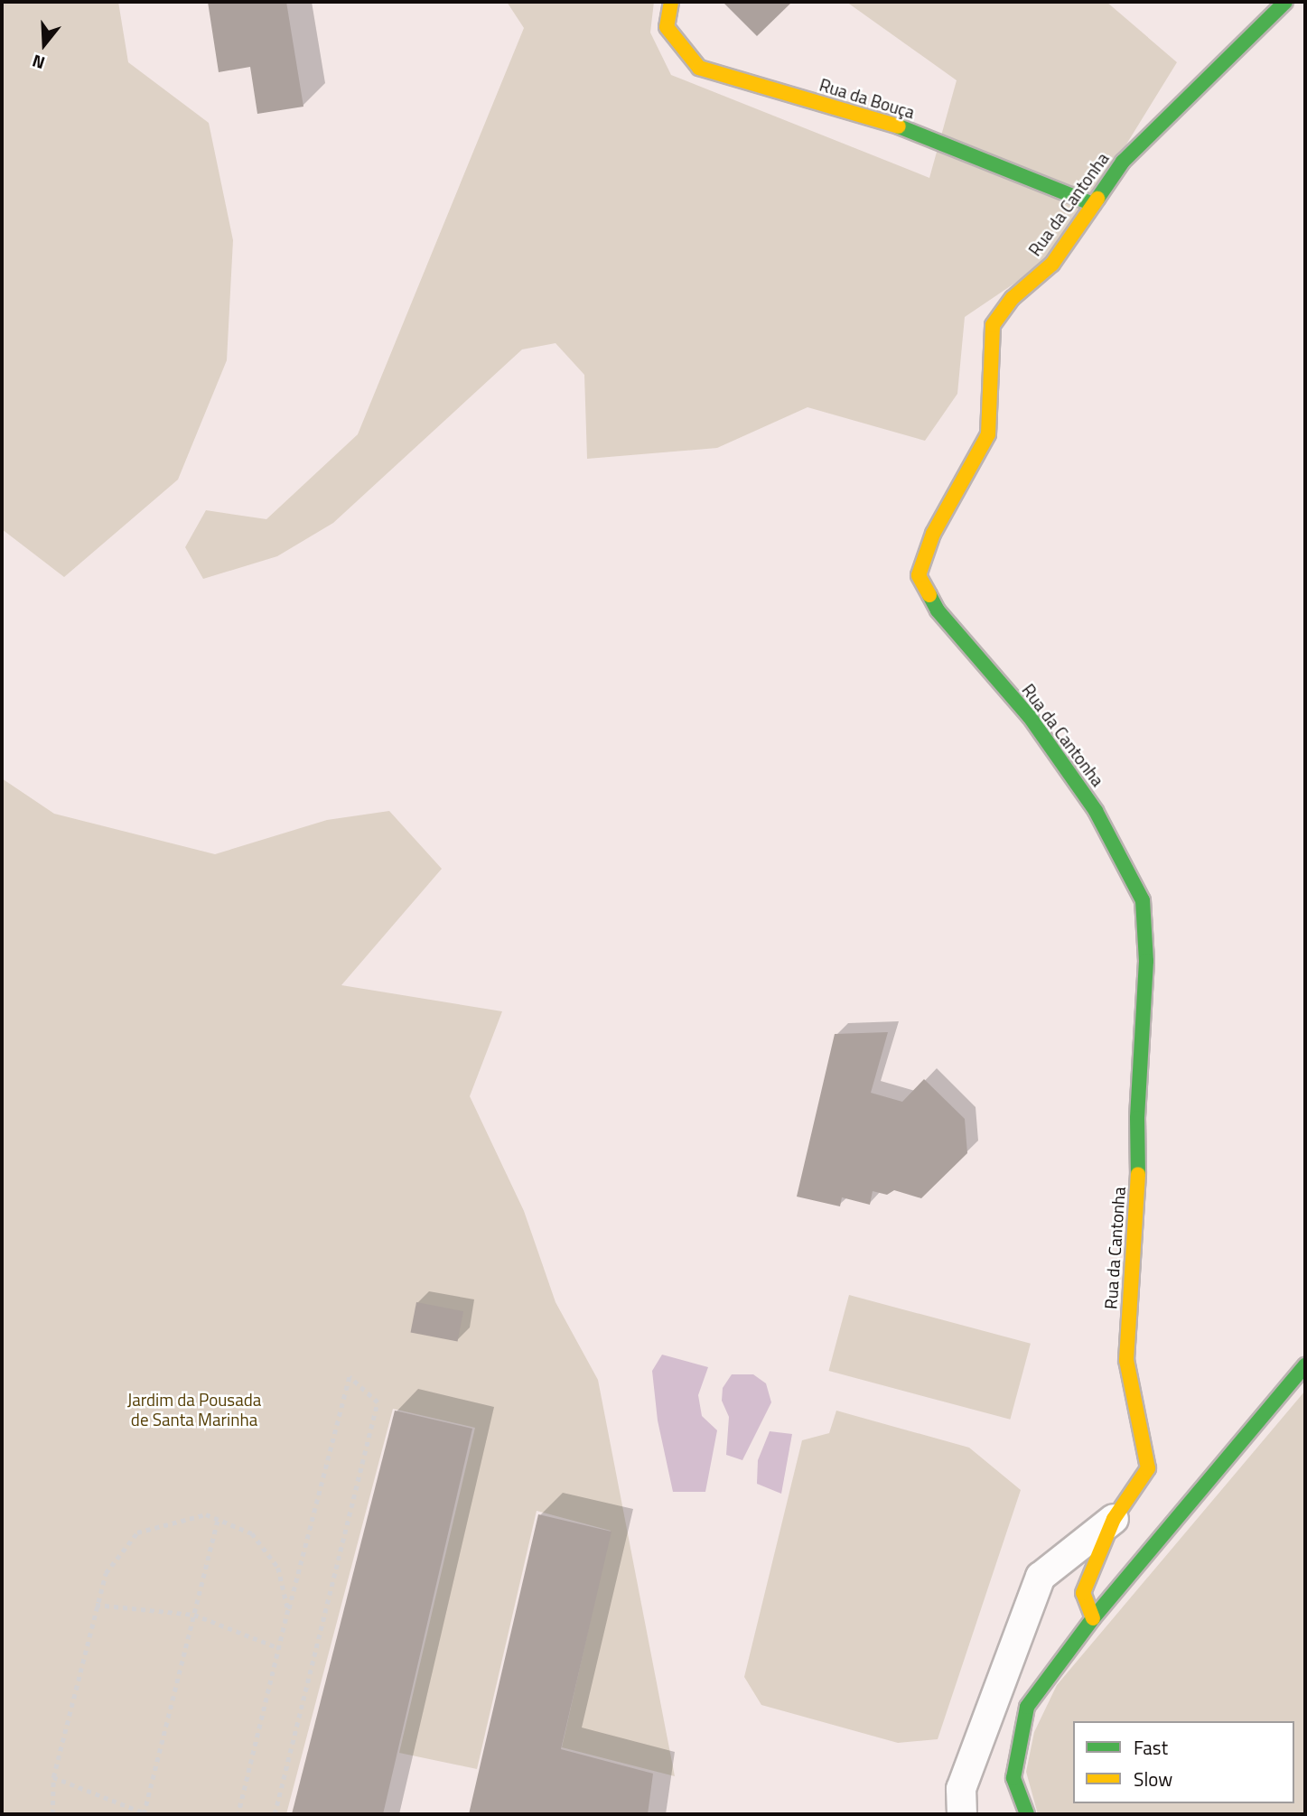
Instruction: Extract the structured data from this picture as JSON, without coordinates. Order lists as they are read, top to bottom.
{
  "streets": {
    "street": ["Rua da Bouça", "Rua da Cantonha"]
  },
  "crossings": [
    ["Rua da Bouça", "Rua da Cantonha"]
  ],
  "parks": ["Jardim da Pousada de Santa Marinha"],
  "legend": ["Fast", "Slow"],
  "north": "bottom"
}
